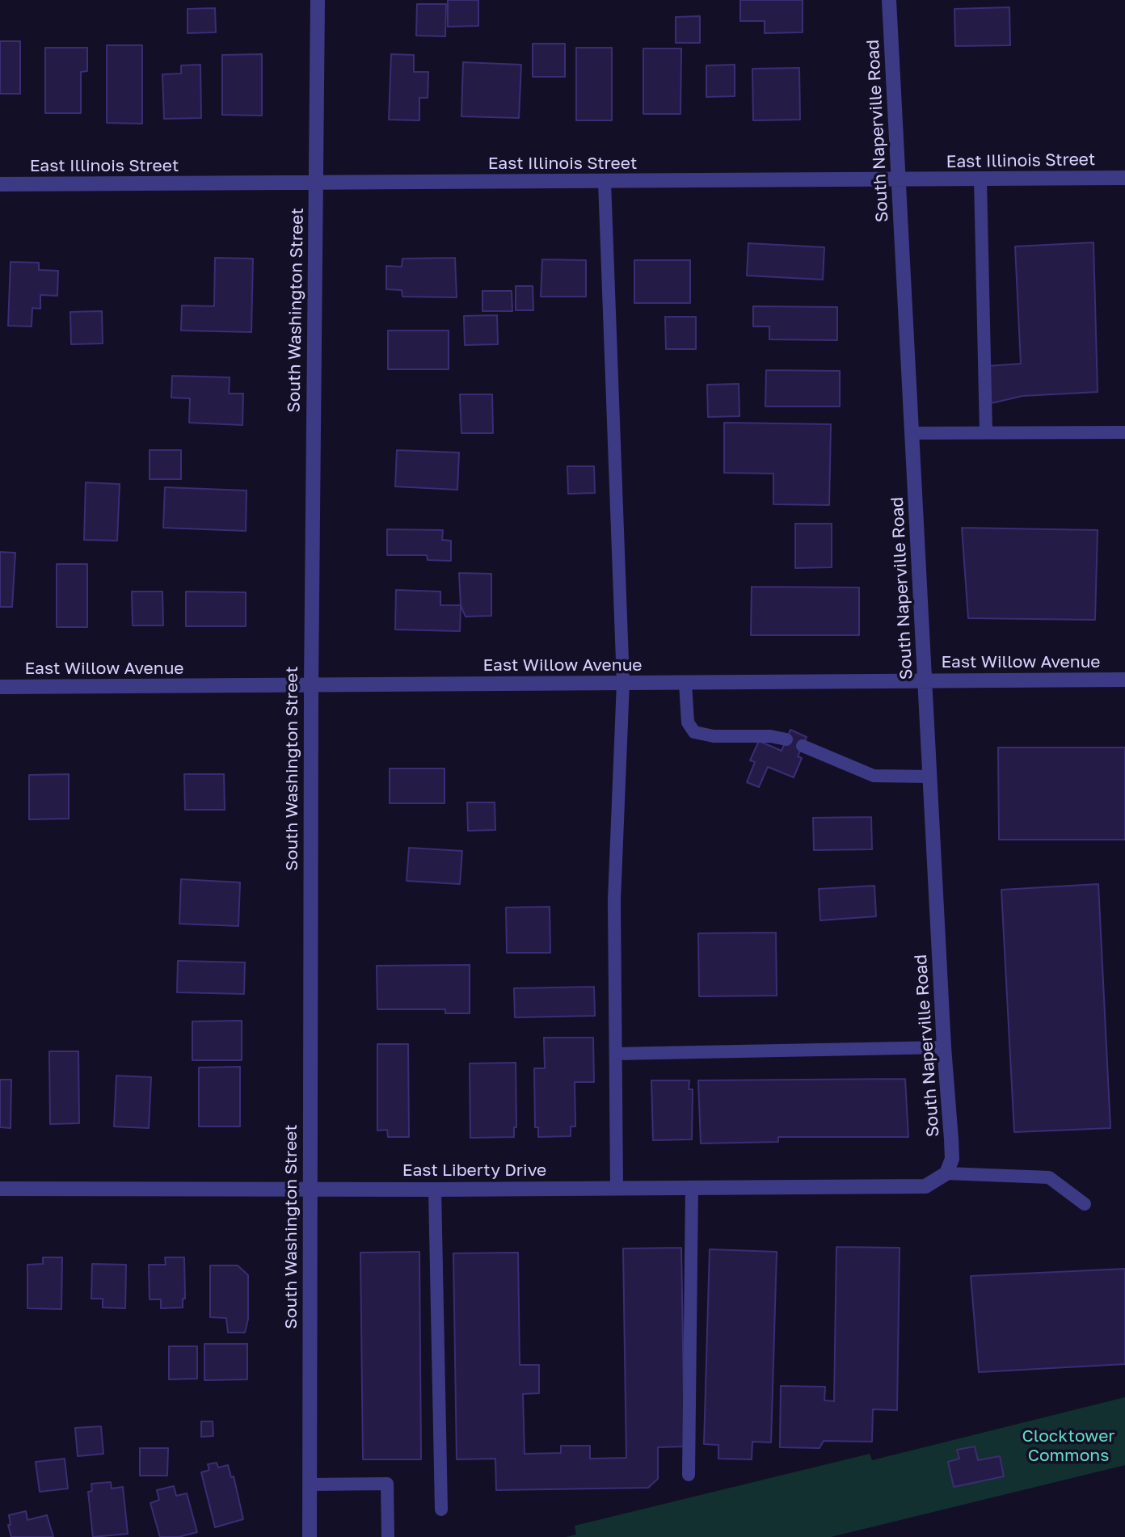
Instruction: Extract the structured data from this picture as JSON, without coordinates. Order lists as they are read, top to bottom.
{
  "streets": {
    "street": [
      "South Naperville Road",
      "East Illinois Street",
      "South Washington Street",
      "East Willow Avenue",
      "East Liberty Drive"
    ]
  },
  "crossings": [
    ["South Naperville Road", "East Illinois Street"],
    ["South Naperville Road", "East Willow Avenue"],
    ["South Naperville Road", "East Liberty Drive"],
    ["East Illinois Street", "South Washington Street"],
    ["South Washington Street", "East Willow Avenue"],
    ["South Washington Street", "East Liberty Drive"]
  ],
  "parks": ["Clocktower Commons"]
}
